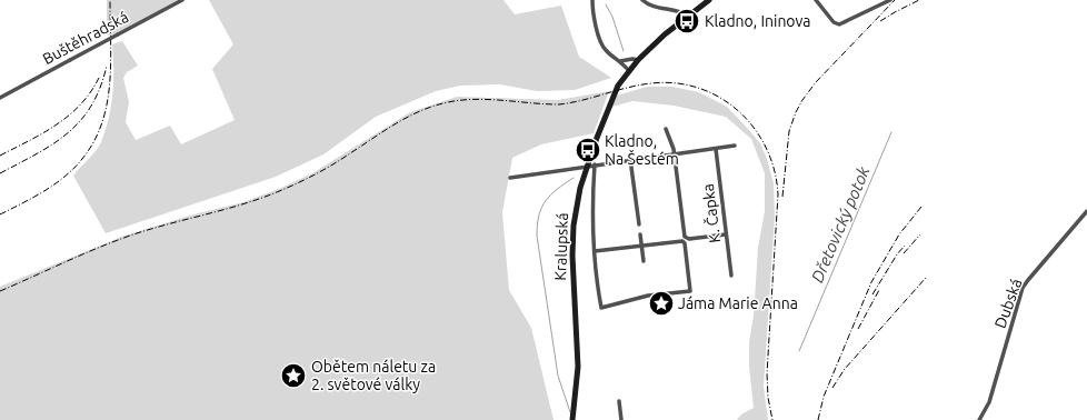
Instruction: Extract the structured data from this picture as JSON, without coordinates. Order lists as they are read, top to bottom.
{
  "streets": {
    "main road": ["Kralupská"],
    "street": ["Buštěhradská", "K. Čapka", "Dubská"]
  },
  "water": ["Dřetovický potok"],
  "places": {
    "bus stop": ["Kladno, Ininova", "Kladno, Na Šestém"],
    "place": ["Jáma Marie Anna", "Obětem náletu za 2. světové války"]
  }
}
